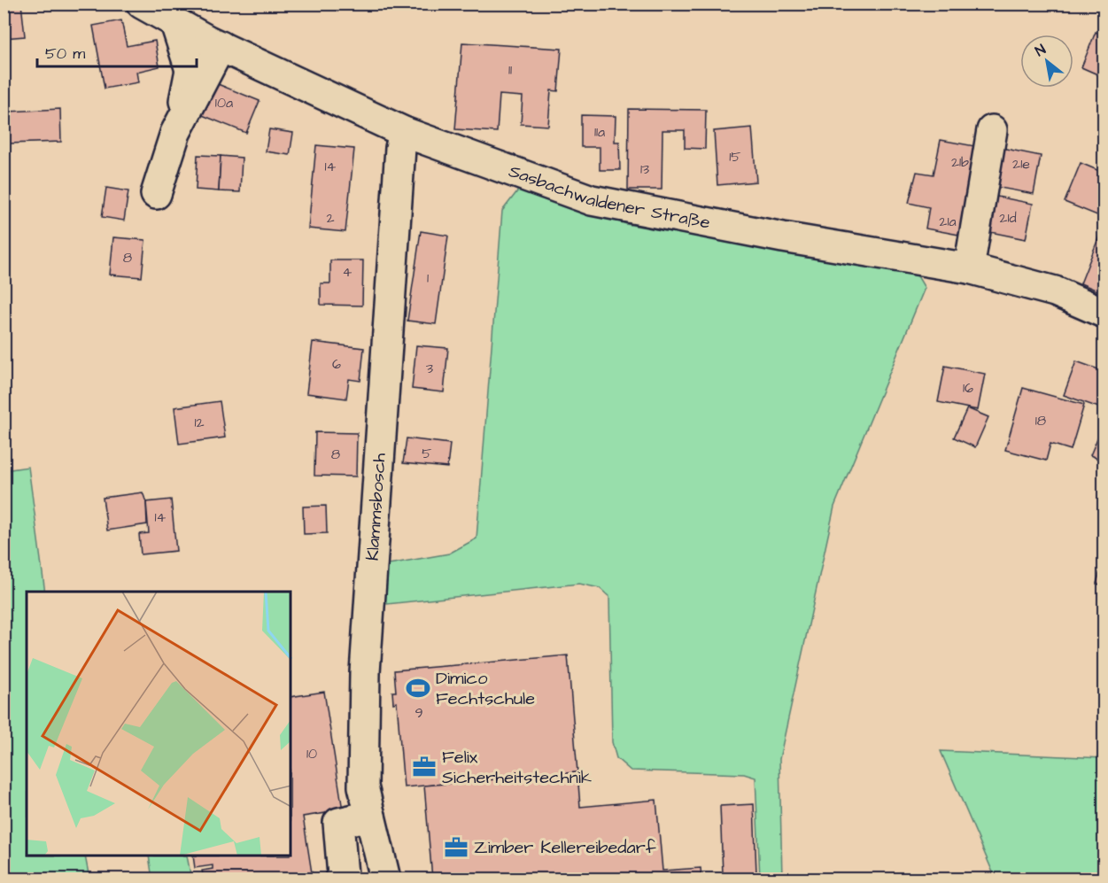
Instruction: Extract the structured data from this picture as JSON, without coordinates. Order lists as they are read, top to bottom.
{
  "streets": {
    "street": ["Sasbachwaldener Straße", "Klammsbosch"]
  },
  "crossings": [
    ["Sasbachwaldener Straße", "Klammsbosch"]
  ],
  "places": {
    "sports": ["Dimico Fechtschule"],
    "office": ["Felix Sicherheitstechnik", "Zimber Kellereibedarf"]
  },
  "house_numbers": [
    "11",
    "10a",
    "11a",
    "15",
    "21b",
    "21e",
    "14",
    "13",
    "2",
    "21d",
    "21a",
    "8",
    "4",
    "1",
    "6",
    "3",
    "16",
    "18",
    "12",
    "5",
    "8",
    "14",
    "9",
    "10"
  ],
  "scale_bar": "50 m",
  "north": "top left"
}
